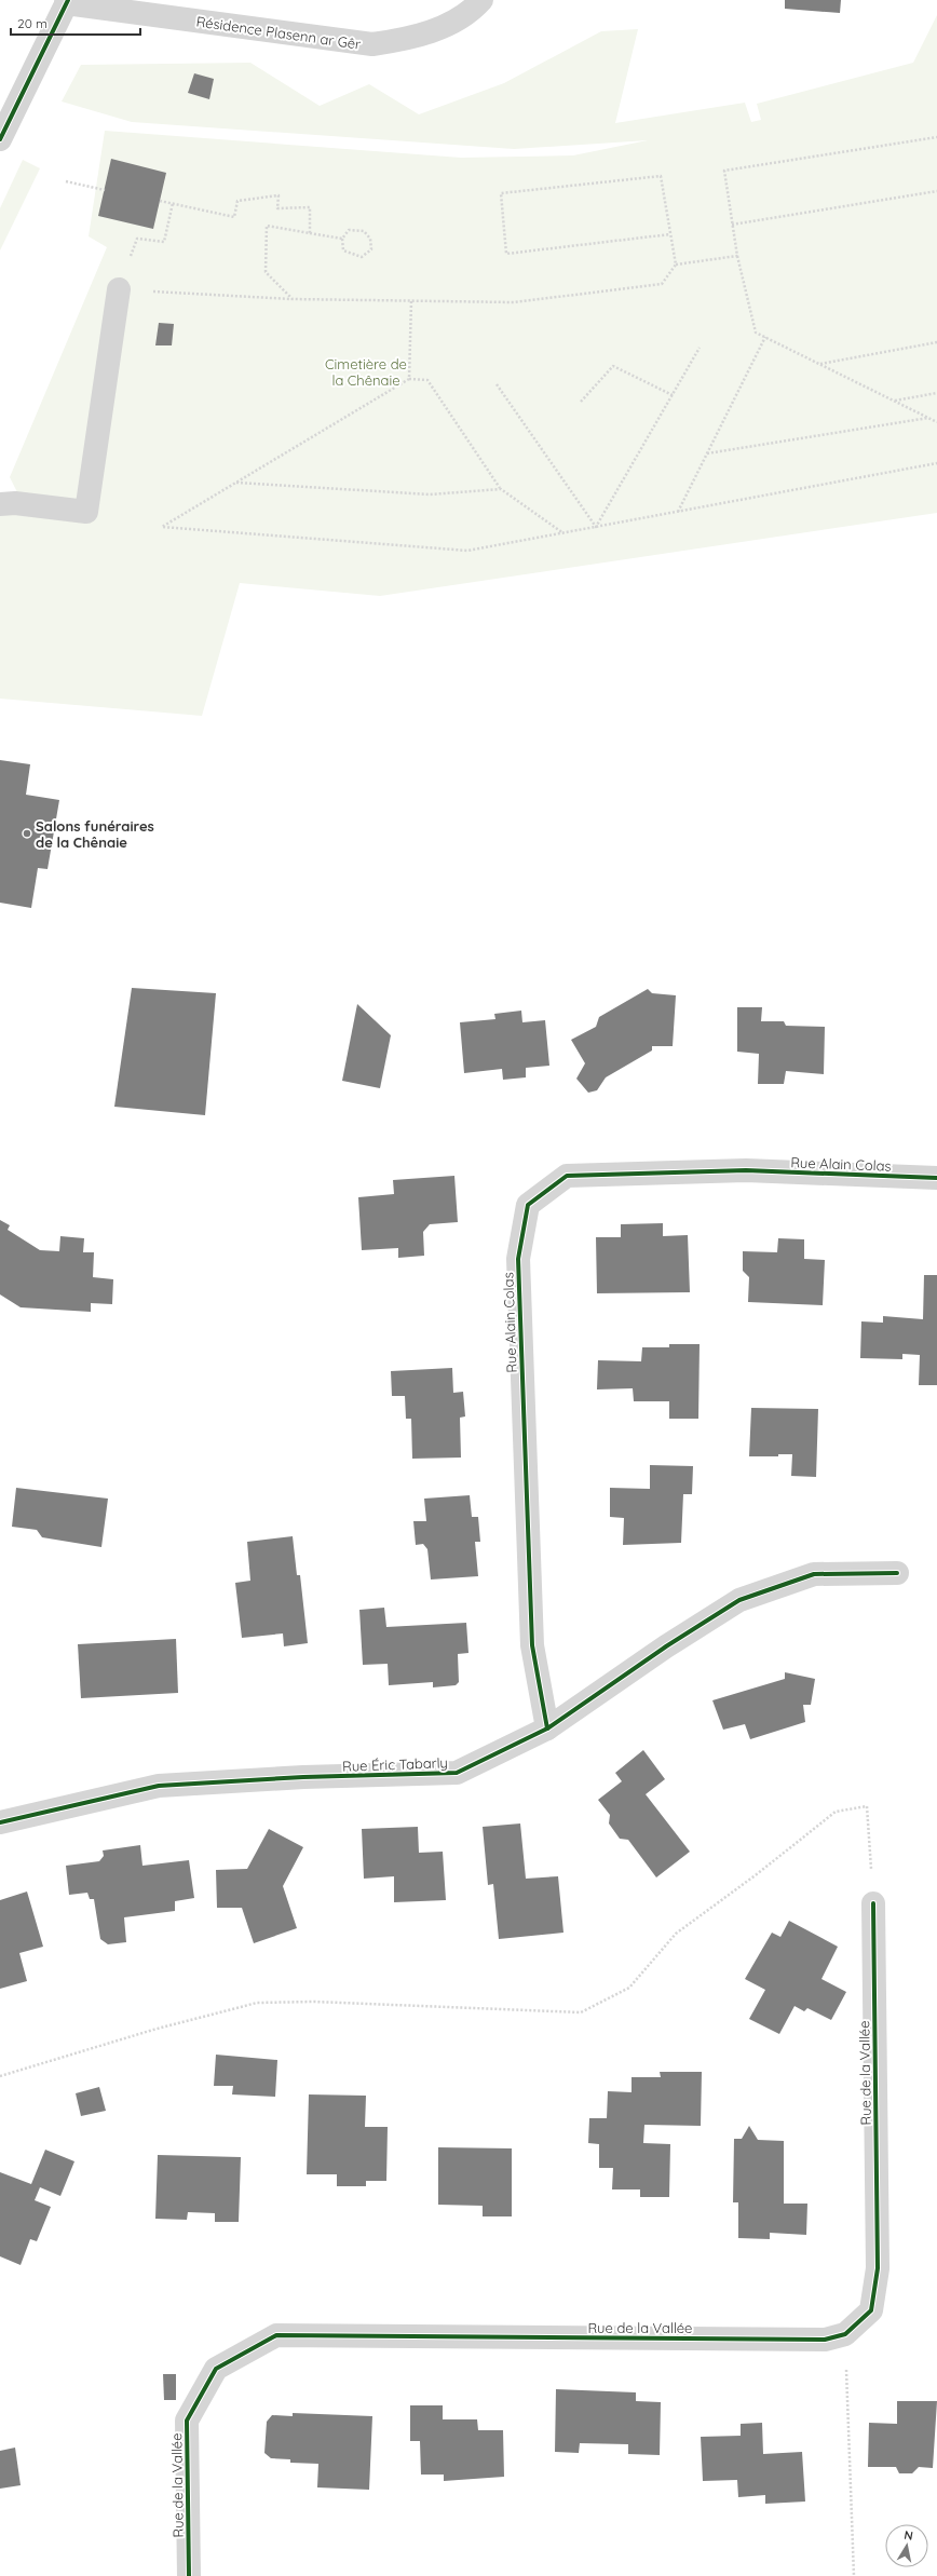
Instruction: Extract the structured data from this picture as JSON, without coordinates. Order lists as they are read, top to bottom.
{
  "streets": {
    "street": [
      "Résidence Plasenn ar Gêr",
      "Rue Alain Colas",
      "Rue Éric Tabarly",
      "Rue de la Vallée"
    ]
  },
  "crossings": [
    ["Rue Alain Colas", "Rue Éric Tabarly"]
  ],
  "parks": ["Cimetière de la Chênaie"],
  "places": ["Salons funéraires de la Chênaie"],
  "scale_bar": "20 m",
  "north": "top"
}
